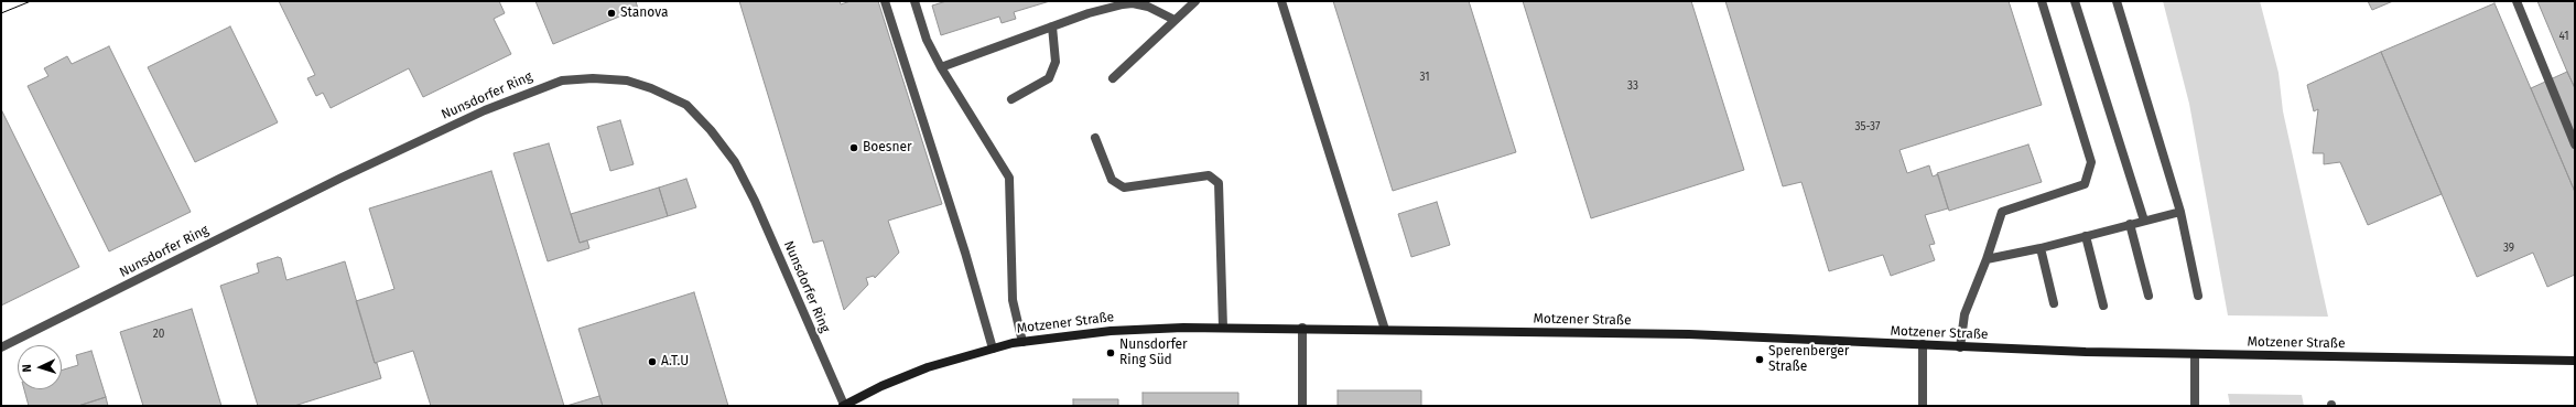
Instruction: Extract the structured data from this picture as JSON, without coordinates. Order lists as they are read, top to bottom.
{
  "streets": {
    "street": ["Nunsdorfer Ring", "Motzener Straße"]
  },
  "crossings": [
    ["Nunsdorfer Ring", "Motzener Straße"]
  ],
  "places": [
    "Stanova",
    "Boesner",
    "Nunsdorfer Ring Süd",
    "Sperenberger Straße",
    "A.T.U"
  ],
  "house_numbers": [
    "41",
    "31",
    "33",
    "35-37",
    "39",
    "20"
  ],
  "north": "left"
}
